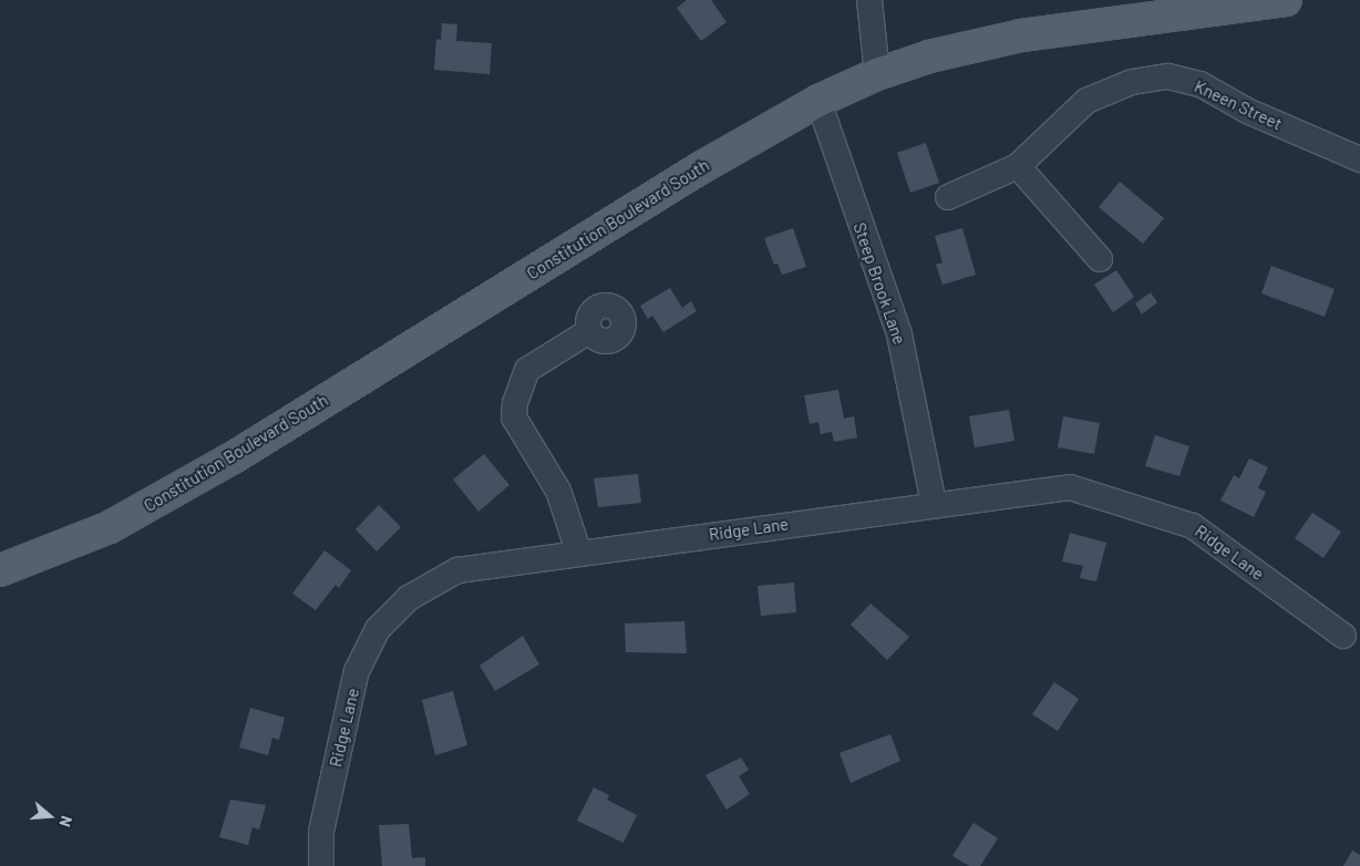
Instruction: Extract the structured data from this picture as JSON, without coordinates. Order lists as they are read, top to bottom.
{
  "streets": {
    "main road": ["Constitution Boulevard South"],
    "street": ["Kneen Street", "Steep Brook Lane", "Ridge Lane"]
  },
  "crossings": [
    ["Constitution Boulevard South", "Steep Brook Lane"],
    ["Steep Brook Lane", "Ridge Lane"]
  ],
  "north": "right"
}
